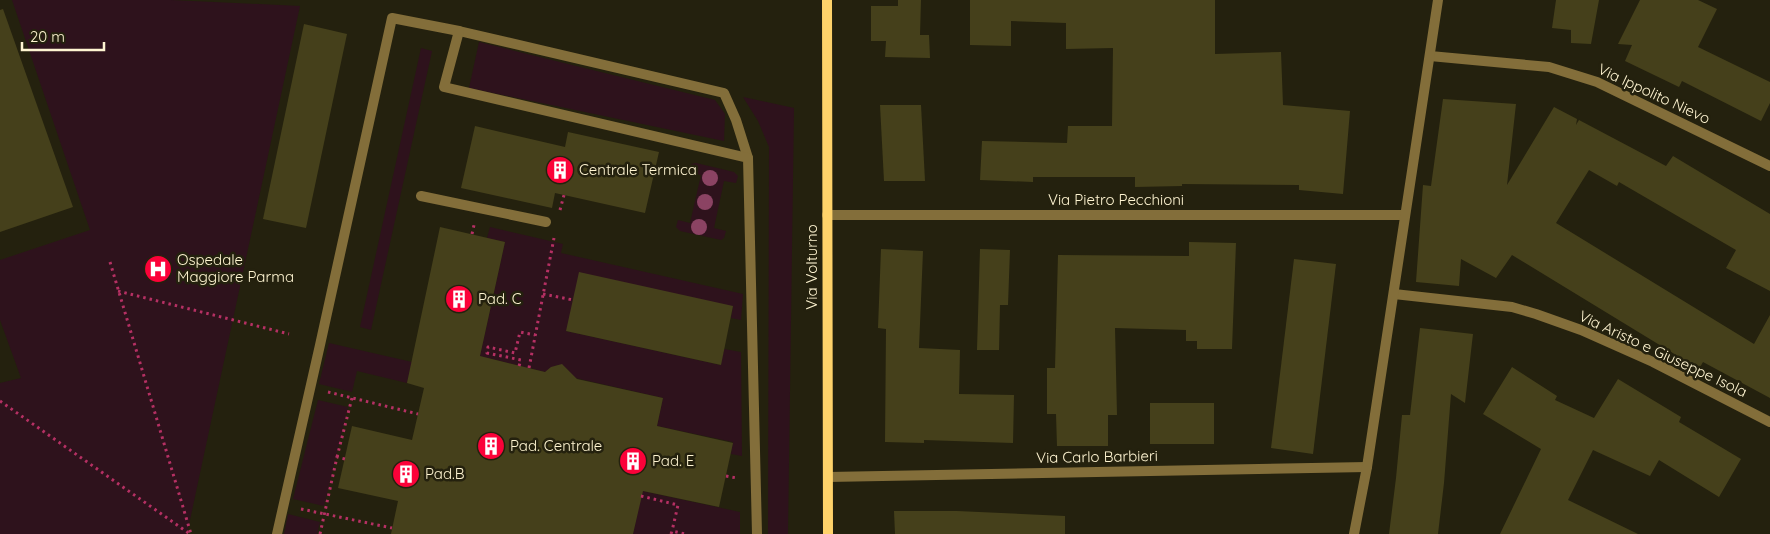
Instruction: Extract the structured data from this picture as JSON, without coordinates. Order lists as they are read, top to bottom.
{
  "streets": {
    "street": [
      "Via Ippolito Nievo",
      "Via Pietro Pecchioni",
      "Via Volturno",
      "Via Aristo e Giuseppe Isola",
      "Via Carlo Barbieri"
    ]
  },
  "crossings": [
    ["Via Pietro Pecchioni", "Via Volturno"],
    ["Via Volturno", "Via Carlo Barbieri"]
  ],
  "places": {
    "building": [
      "Centrale Termica",
      "Pad. C",
      "Pad. Centrale",
      "Pad. E",
      "Pad.B"
    ],
    "hospital": ["Ospedale Maggiore Parma"]
  },
  "scale_bar": "20 m"
}
